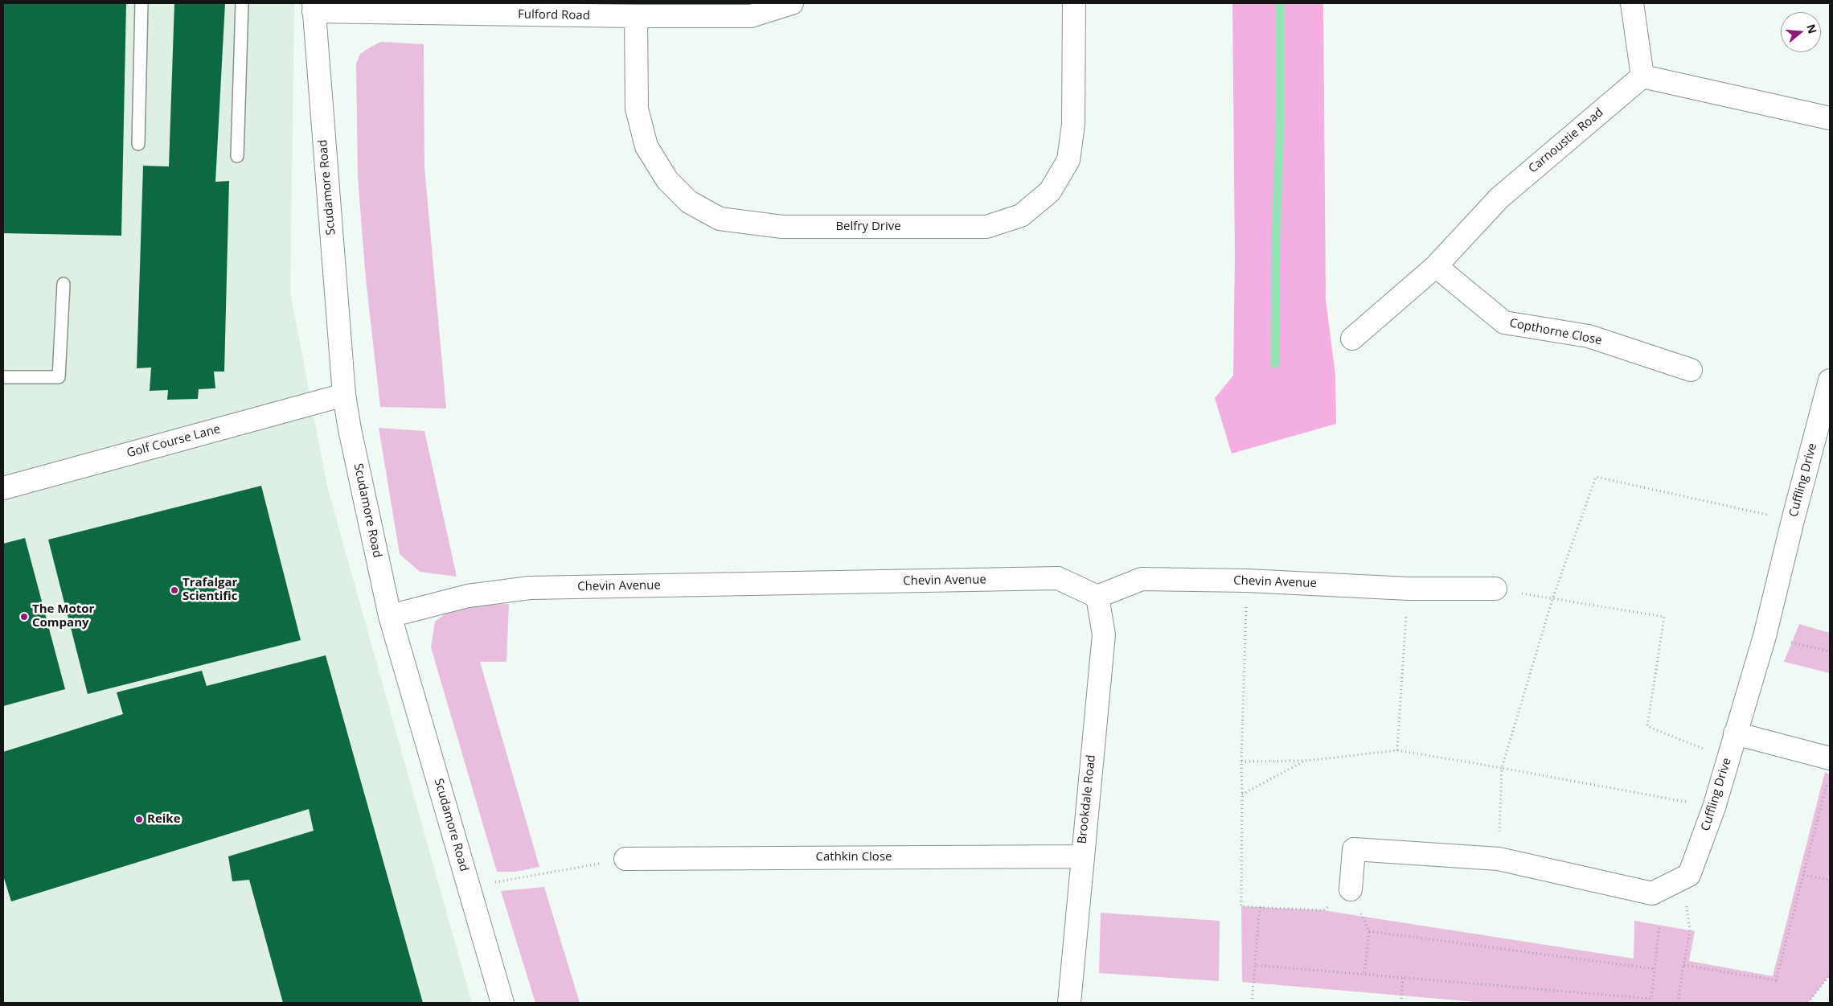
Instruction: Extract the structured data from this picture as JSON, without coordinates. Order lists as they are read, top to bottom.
{
  "streets": {
    "street": [
      "Fulford Road",
      "Carnoustie Road",
      "Scudamore Road",
      "Belfry Drive",
      "Copthorne Close",
      "Golf Course Lane",
      "Cuffling Drive",
      "Chevin Avenue",
      "Brookdale Road",
      "Cathkin Close"
    ]
  },
  "crossings": [
    ["Fulford Road", "Scudamore Road"],
    ["Fulford Road", "Belfry Drive"],
    ["Carnoustie Road", "Copthorne Close"],
    ["Scudamore Road", "Golf Course Lane"],
    ["Scudamore Road", "Chevin Avenue"],
    ["Chevin Avenue", "Brookdale Road"],
    ["Brookdale Road", "Cathkin Close"]
  ],
  "places": ["Trafalgar Scientific", "The Motor Company", "Reike"],
  "north": "right"
}
